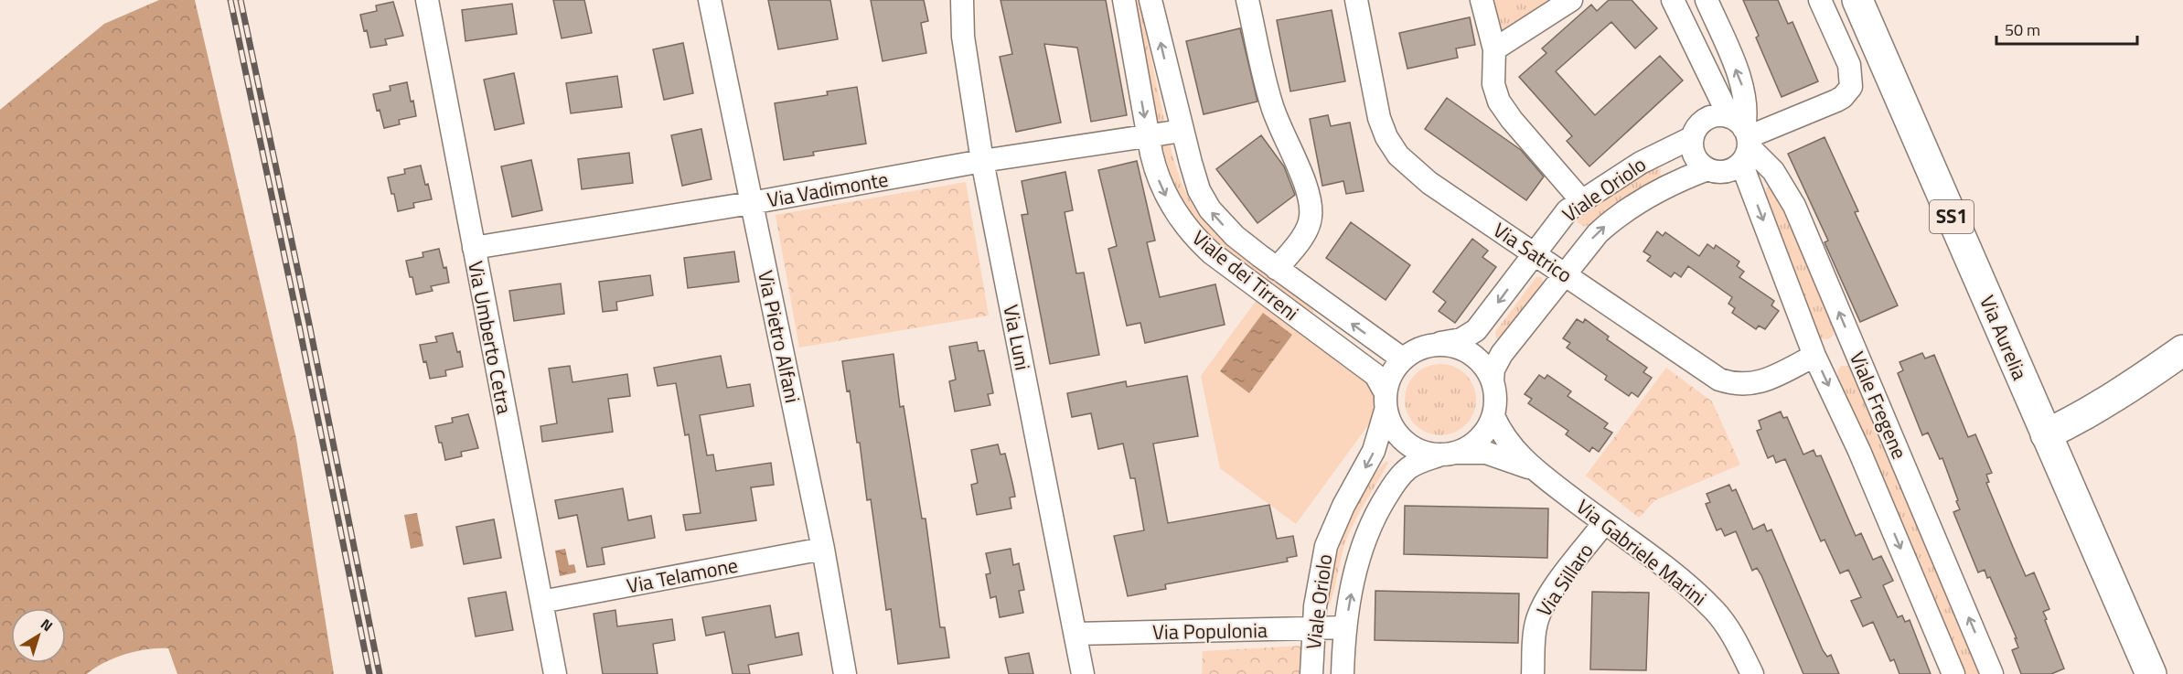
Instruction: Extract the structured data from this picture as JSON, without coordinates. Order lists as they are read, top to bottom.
{
  "streets": {
    "main road": ["SS1", "Via Aurelia"],
    "street": [
      "Via Vadimonte",
      "Viale Oriolo",
      "Via Satrico",
      "Viale dei Tirreni",
      "Via Pietro Alfani",
      "Via Umberto Cetra",
      "Via Luni",
      "Viale Fregene",
      "Via Gabriele Marini",
      "Via Telamone",
      "Via Sillaro",
      "Via Populonia"
    ]
  },
  "crossings": [
    ["Via Vadimonte", "Viale dei Tirreni"],
    ["Via Vadimonte", "Via Pietro Alfani"],
    ["Via Vadimonte", "Via Umberto Cetra"],
    ["Via Vadimonte", "Via Luni"],
    ["Viale Oriolo", "Via Satrico"],
    ["Viale Oriolo", "Viale dei Tirreni"],
    ["Viale Oriolo", "Viale Fregene"],
    ["Viale Oriolo", "Via Gabriele Marini"],
    ["Viale Oriolo", "Via Populonia"],
    ["Via Satrico", "Viale Fregene"],
    ["Viale dei Tirreni", "Via Gabriele Marini"],
    ["Via Pietro Alfani", "Via Telamone"],
    ["Via Umberto Cetra", "Via Telamone"],
    ["Via Luni", "Via Populonia"],
    ["Via Gabriele Marini", "Via Sillaro"]
  ],
  "scale_bar": "50 m",
  "north": "top right"
}
